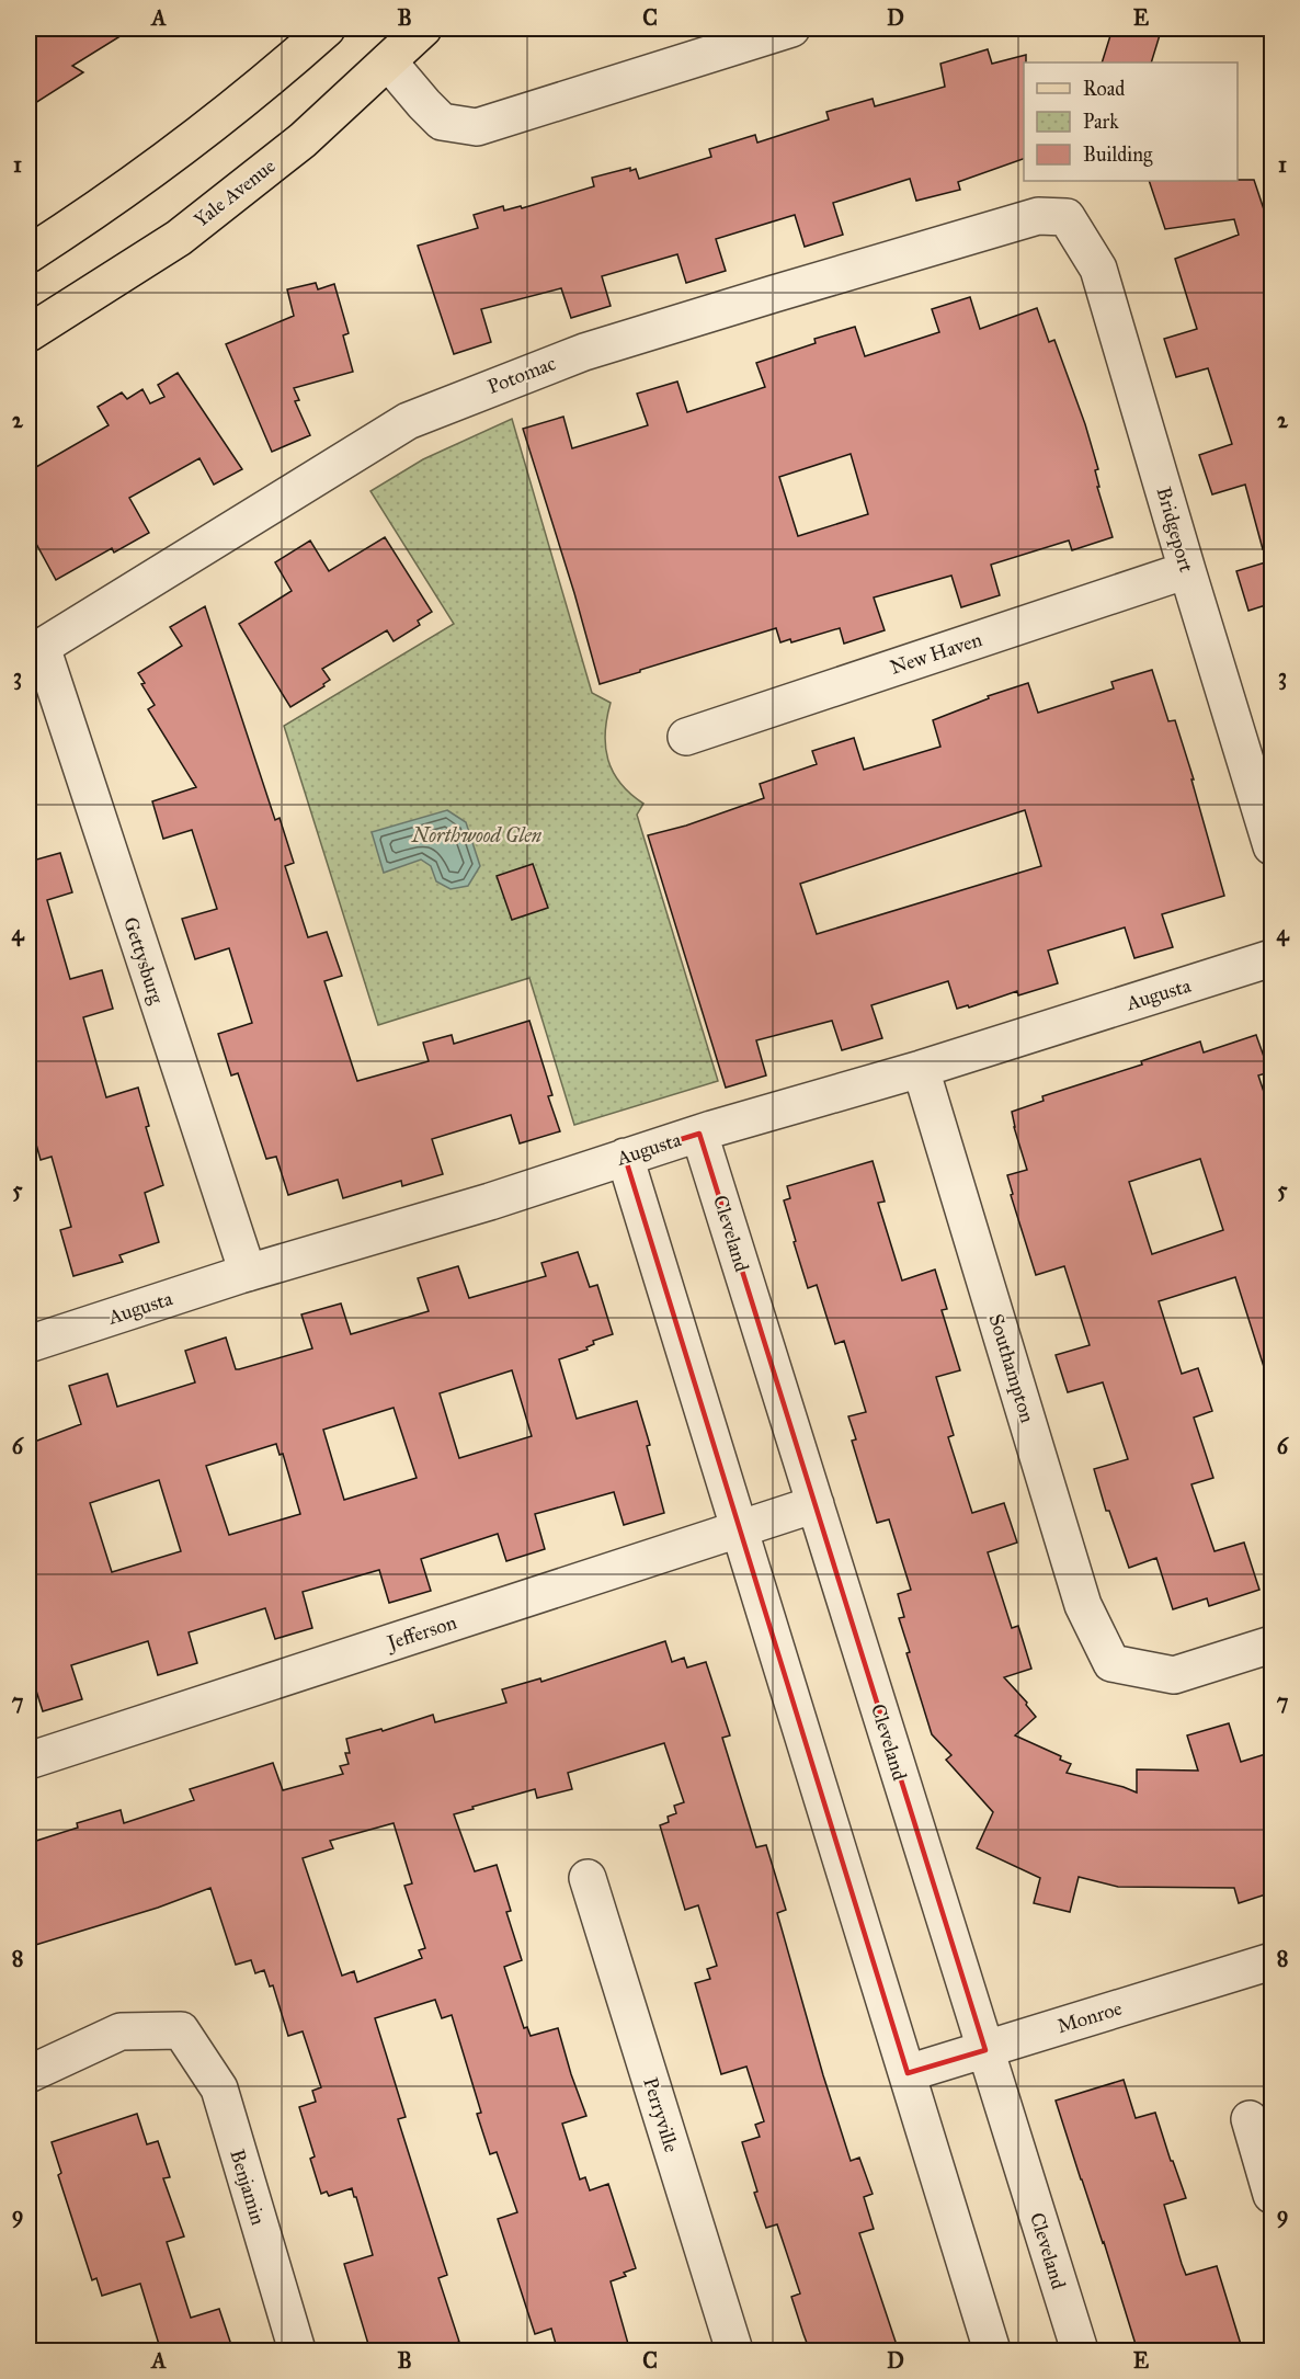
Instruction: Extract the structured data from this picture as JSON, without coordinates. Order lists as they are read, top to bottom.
{
  "streets": {
    "main road": ["Yale Avenue"],
    "street": [
      "Potomac",
      "Bridgeport",
      "New Haven",
      "Gettysburg",
      "Augusta",
      "Cleveland",
      "Southampton",
      "Jefferson",
      "Monroe",
      "Perryville",
      "Benjamin"
    ]
  },
  "crossings": [
    ["Potomac", "Bridgeport"],
    ["Potomac", "Gettysburg"],
    ["Bridgeport", "New Haven"],
    ["Gettysburg", "Augusta"],
    ["Augusta", "Cleveland"],
    ["Augusta", "Southampton"],
    ["Cleveland", "Jefferson"],
    ["Cleveland", "Monroe"]
  ],
  "parks": ["Northwood Glen"],
  "legend": ["Road", "Park", "Building"],
  "grid": {
    "columns": [
      "A",
      "B",
      "C",
      "D",
      "E"
    ],
    "rows": [
      "1",
      "2",
      "3",
      "4",
      "5",
      "6",
      "7",
      "8",
      "9"
    ]
  }
}
